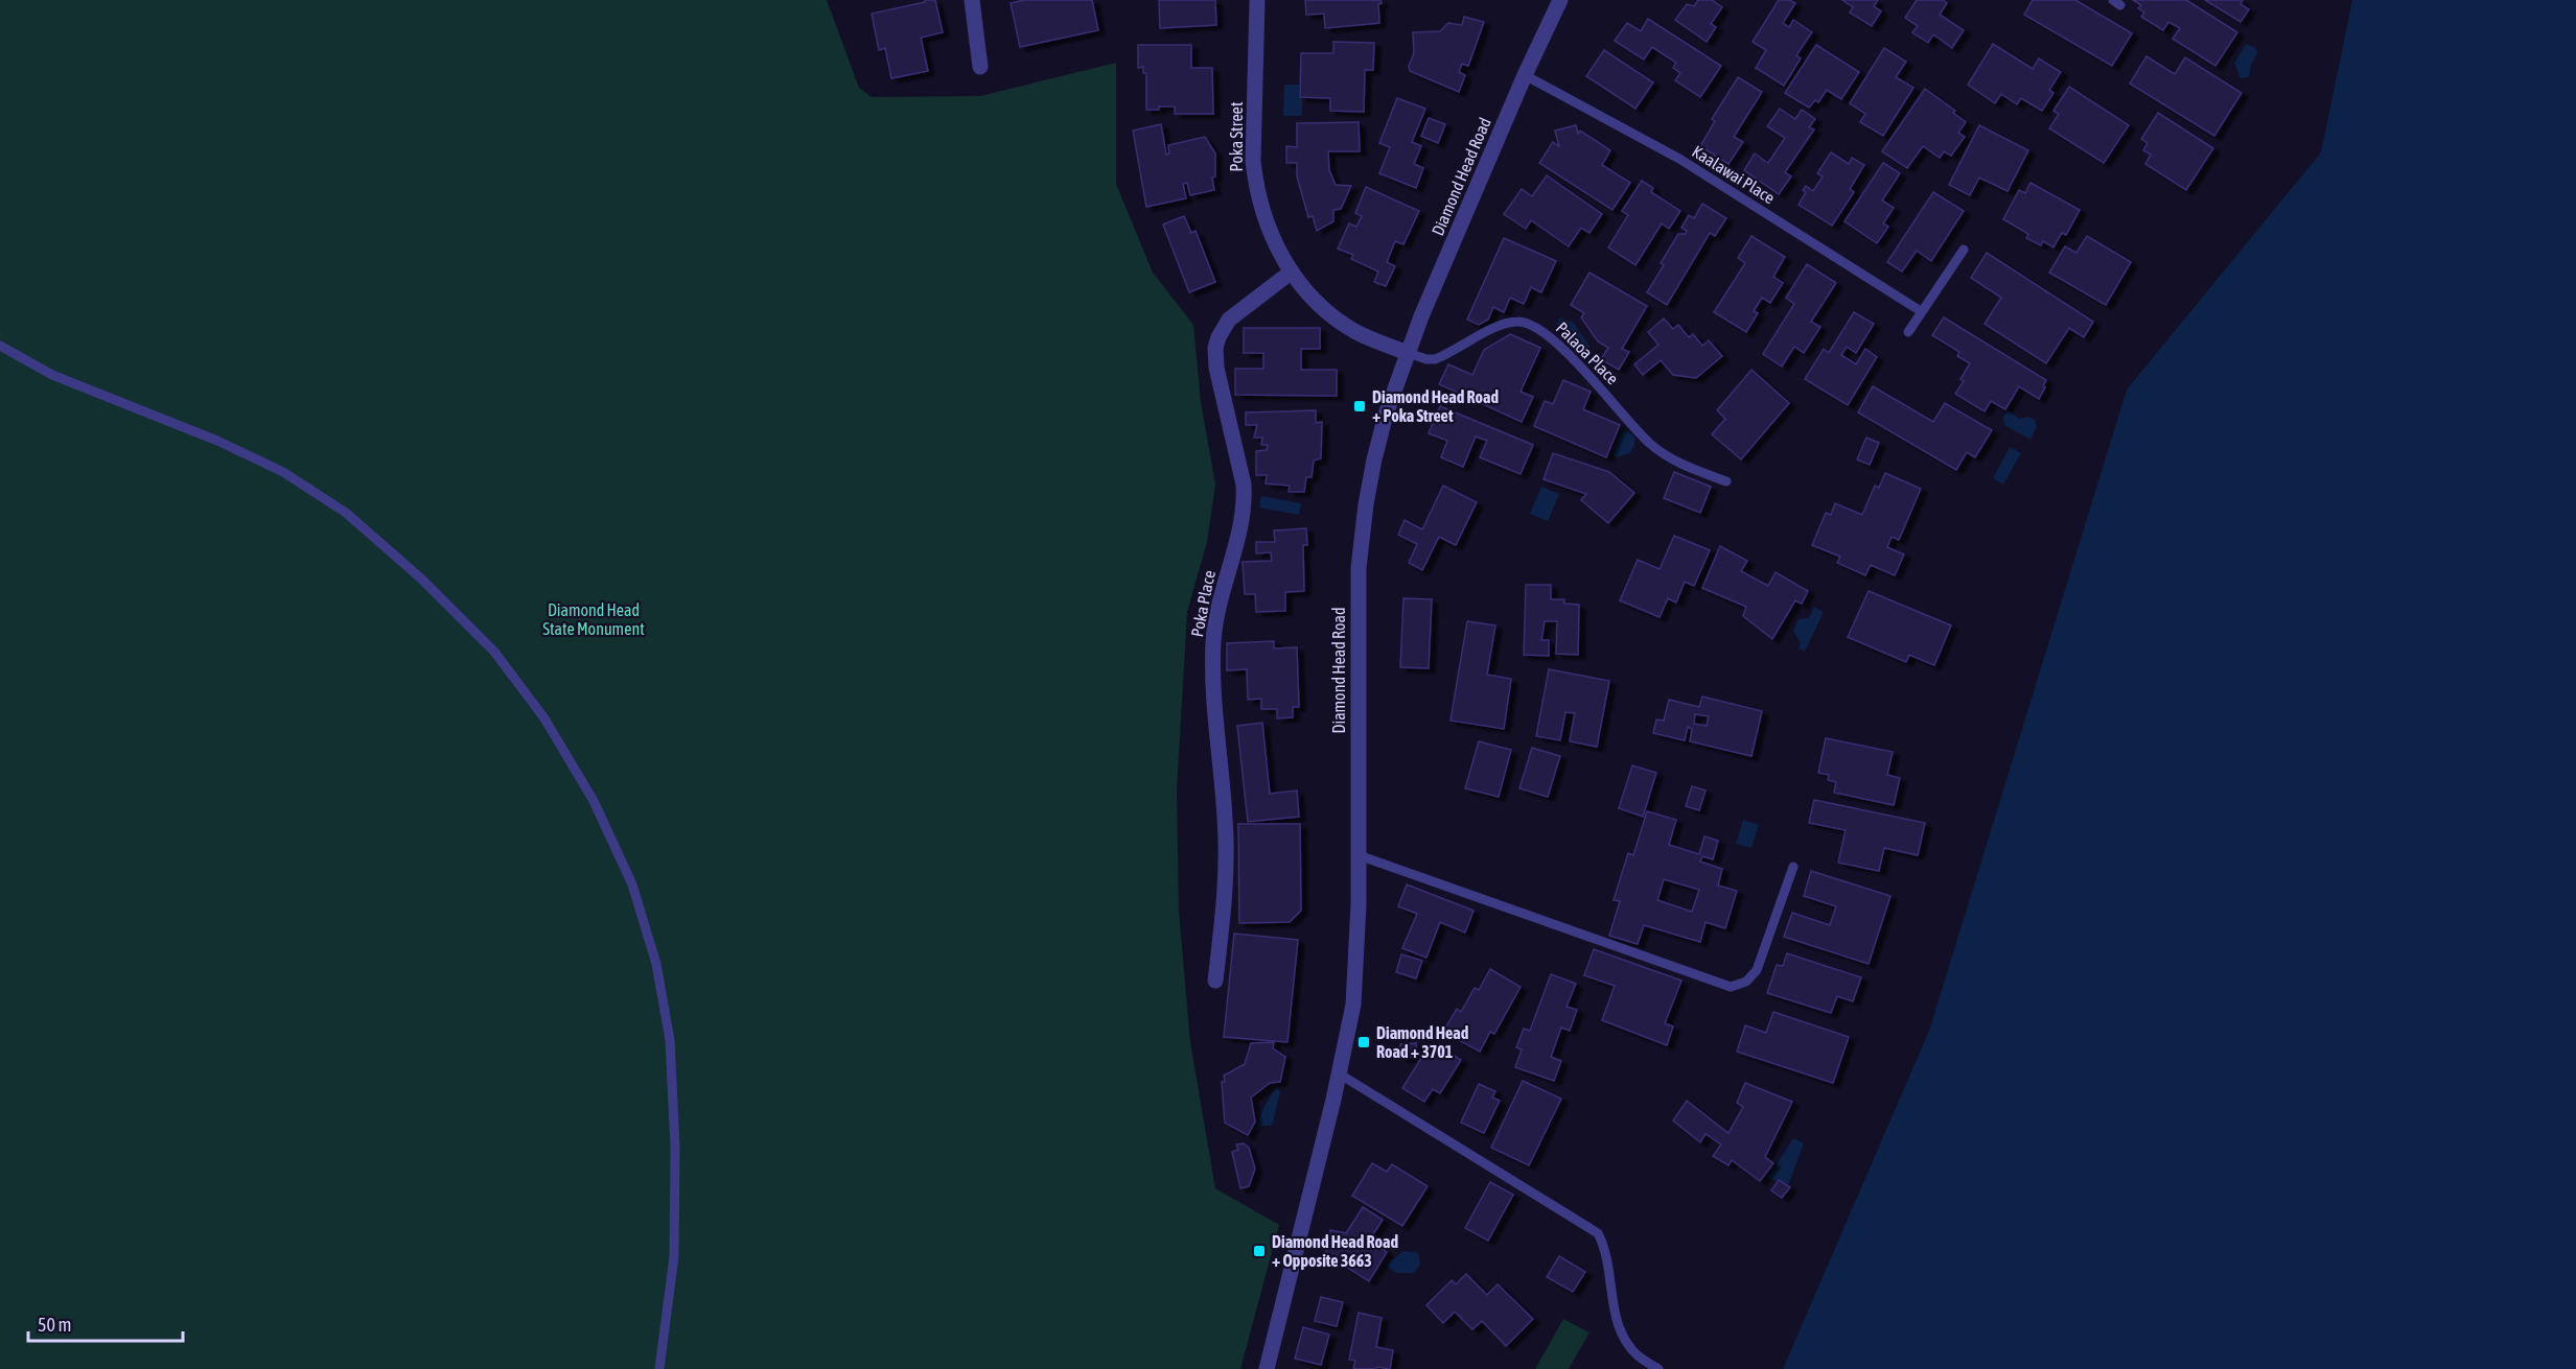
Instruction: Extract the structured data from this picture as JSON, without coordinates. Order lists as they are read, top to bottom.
{
  "streets": {
    "street": ["Poka Street", "Diamond Head Road", "Poka Place"],
    "lane": ["Kaalawai Place", "Palaoa Place"]
  },
  "crossings": [
    ["Poka Street", "Diamond Head Road"],
    ["Poka Street", "Palaoa Place"],
    ["Poka Street", "Poka Place"],
    ["Kaalawai Place", "Diamond Head Road"],
    ["Diamond Head Road", "Palaoa Place"]
  ],
  "parks": ["Diamond Head State Monument"],
  "places": {
    "transit": ["Diamond Head Road + Poka Street", "Diamond Head Road + 3701", "Diamond Head Road + Opposite 3663"]
  },
  "scale_bar": "50 m"
}
